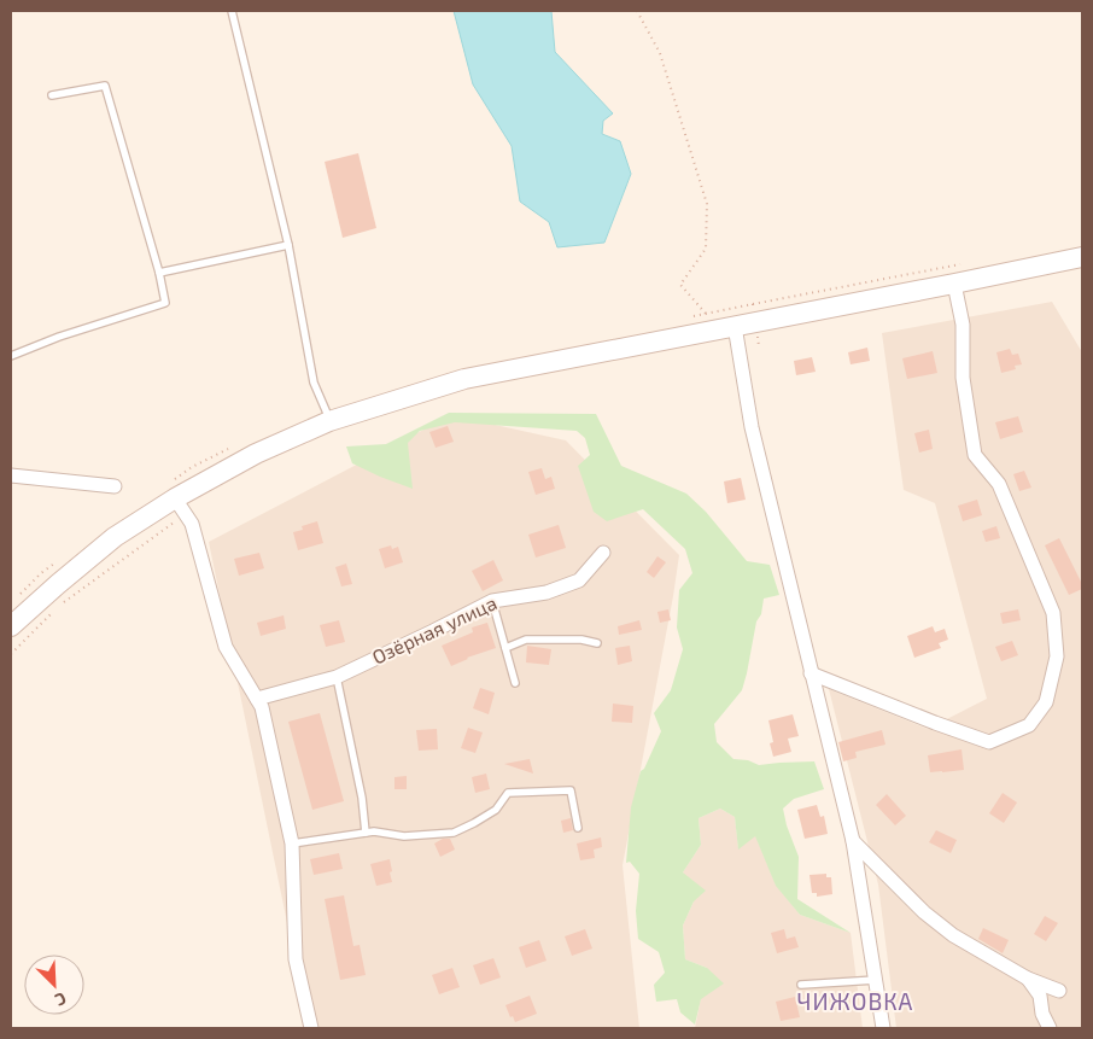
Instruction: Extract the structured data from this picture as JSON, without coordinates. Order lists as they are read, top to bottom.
{
  "streets": {
    "street": ["Озёрная улица"]
  },
  "districts": ["ЧИЖОВКА"],
  "north": "bottom right"
}
